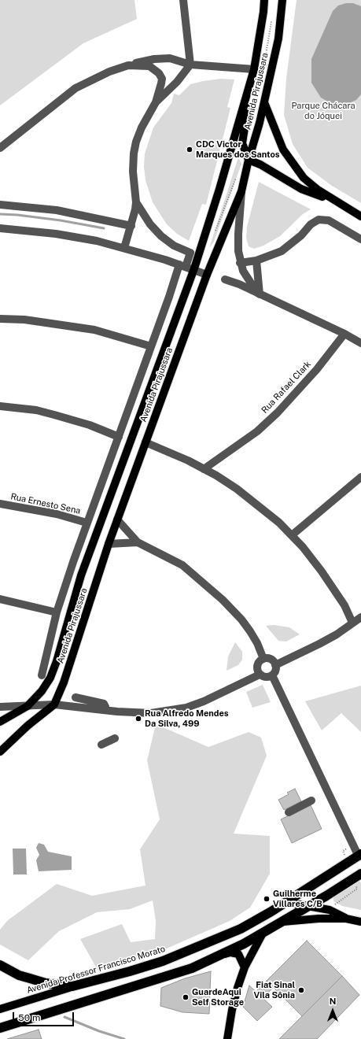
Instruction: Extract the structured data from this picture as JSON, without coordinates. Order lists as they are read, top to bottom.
{
  "streets": {
    "highway": ["Avenida Professor Francisco Morato"],
    "main road": ["Avenida Pirajussara"],
    "street": ["Rua Rafael Clark", "Rua Ernesto Sena"]
  },
  "crossings": [
    ["Avenida Pirajussara", "Rua Ernesto Sena"]
  ],
  "parks": ["Parque Chácara do Jóquei"],
  "places": [
    "CDC Victor Marques dos Santos",
    "Rua Alfredo Mendes Da Silva, 499",
    "Guilherme Villares C/B",
    "Fiat Sinal Vila Sônia",
    "GuardeAqui Self Storage"
  ],
  "scale_bar": "50 m",
  "north": "top"
}
